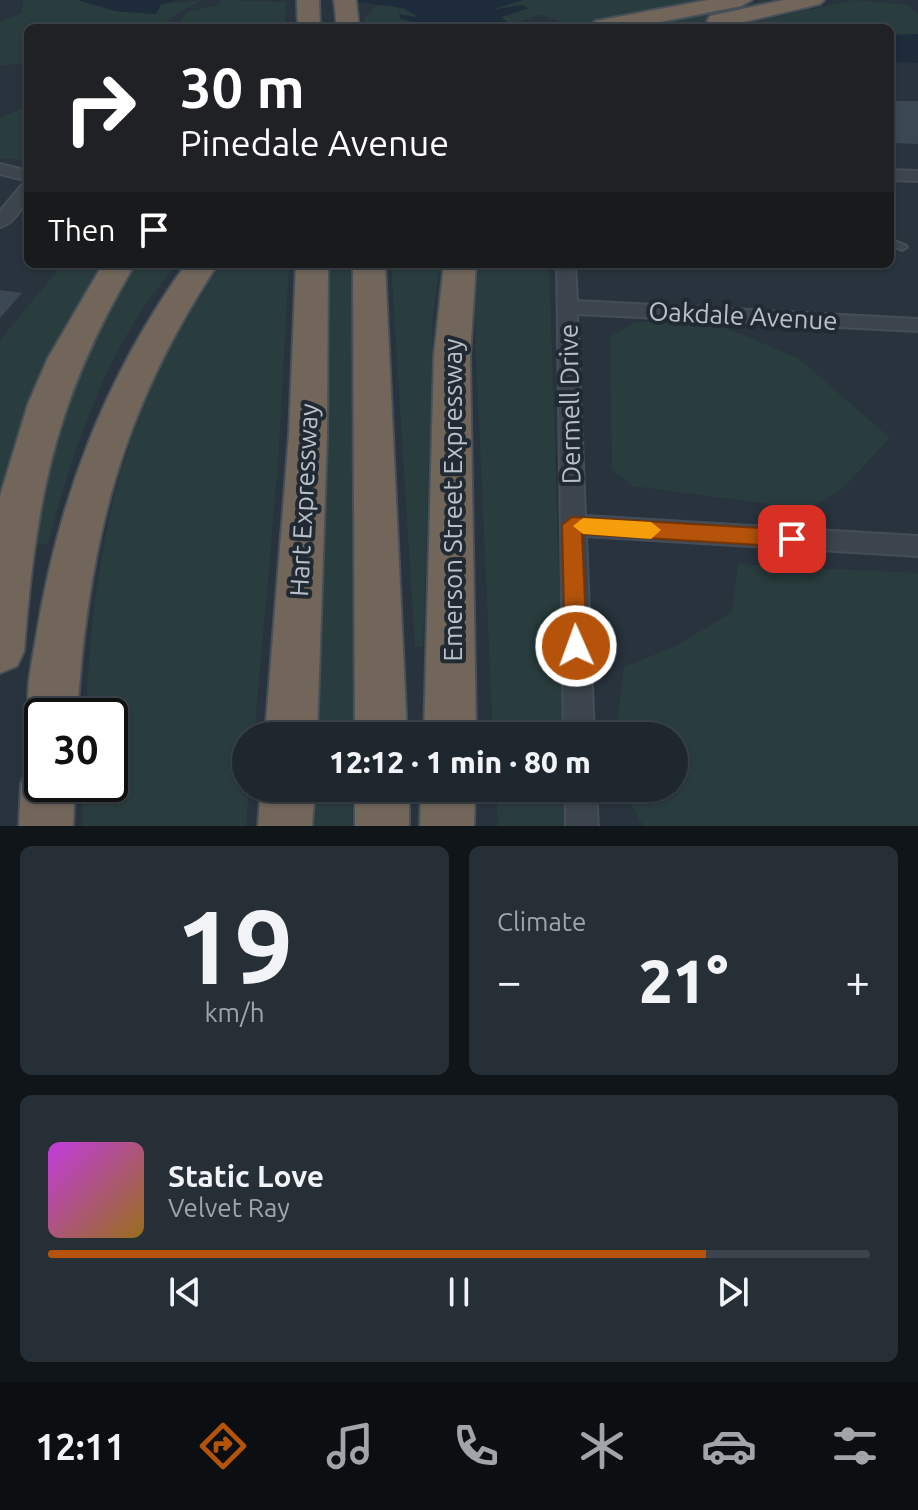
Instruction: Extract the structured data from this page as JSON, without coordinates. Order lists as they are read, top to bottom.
{
  "streets": {
    "highway": ["Hart Expressway", "Emerson Street Expressway"],
    "street": ["Oakdale Avenue", "Dermell Drive"]
  },
  "crossings": [
    ["Oakdale Avenue", "Dermell Drive"]
  ],
  "page": {
    "turn": ["30 m", "Pinedale Avenue"],
    "then": "Then",
    "limit": "30",
    "trip": "12:12 · 1 min · 80 m",
    "tile": [
      ["19", "km/h"],
      "Climate"
    ],
    "heat": ["−", "21°", "+"],
    "song": ["Static Love", "Velvet Ray"],
    "tabs": "12:11"
  }
}
